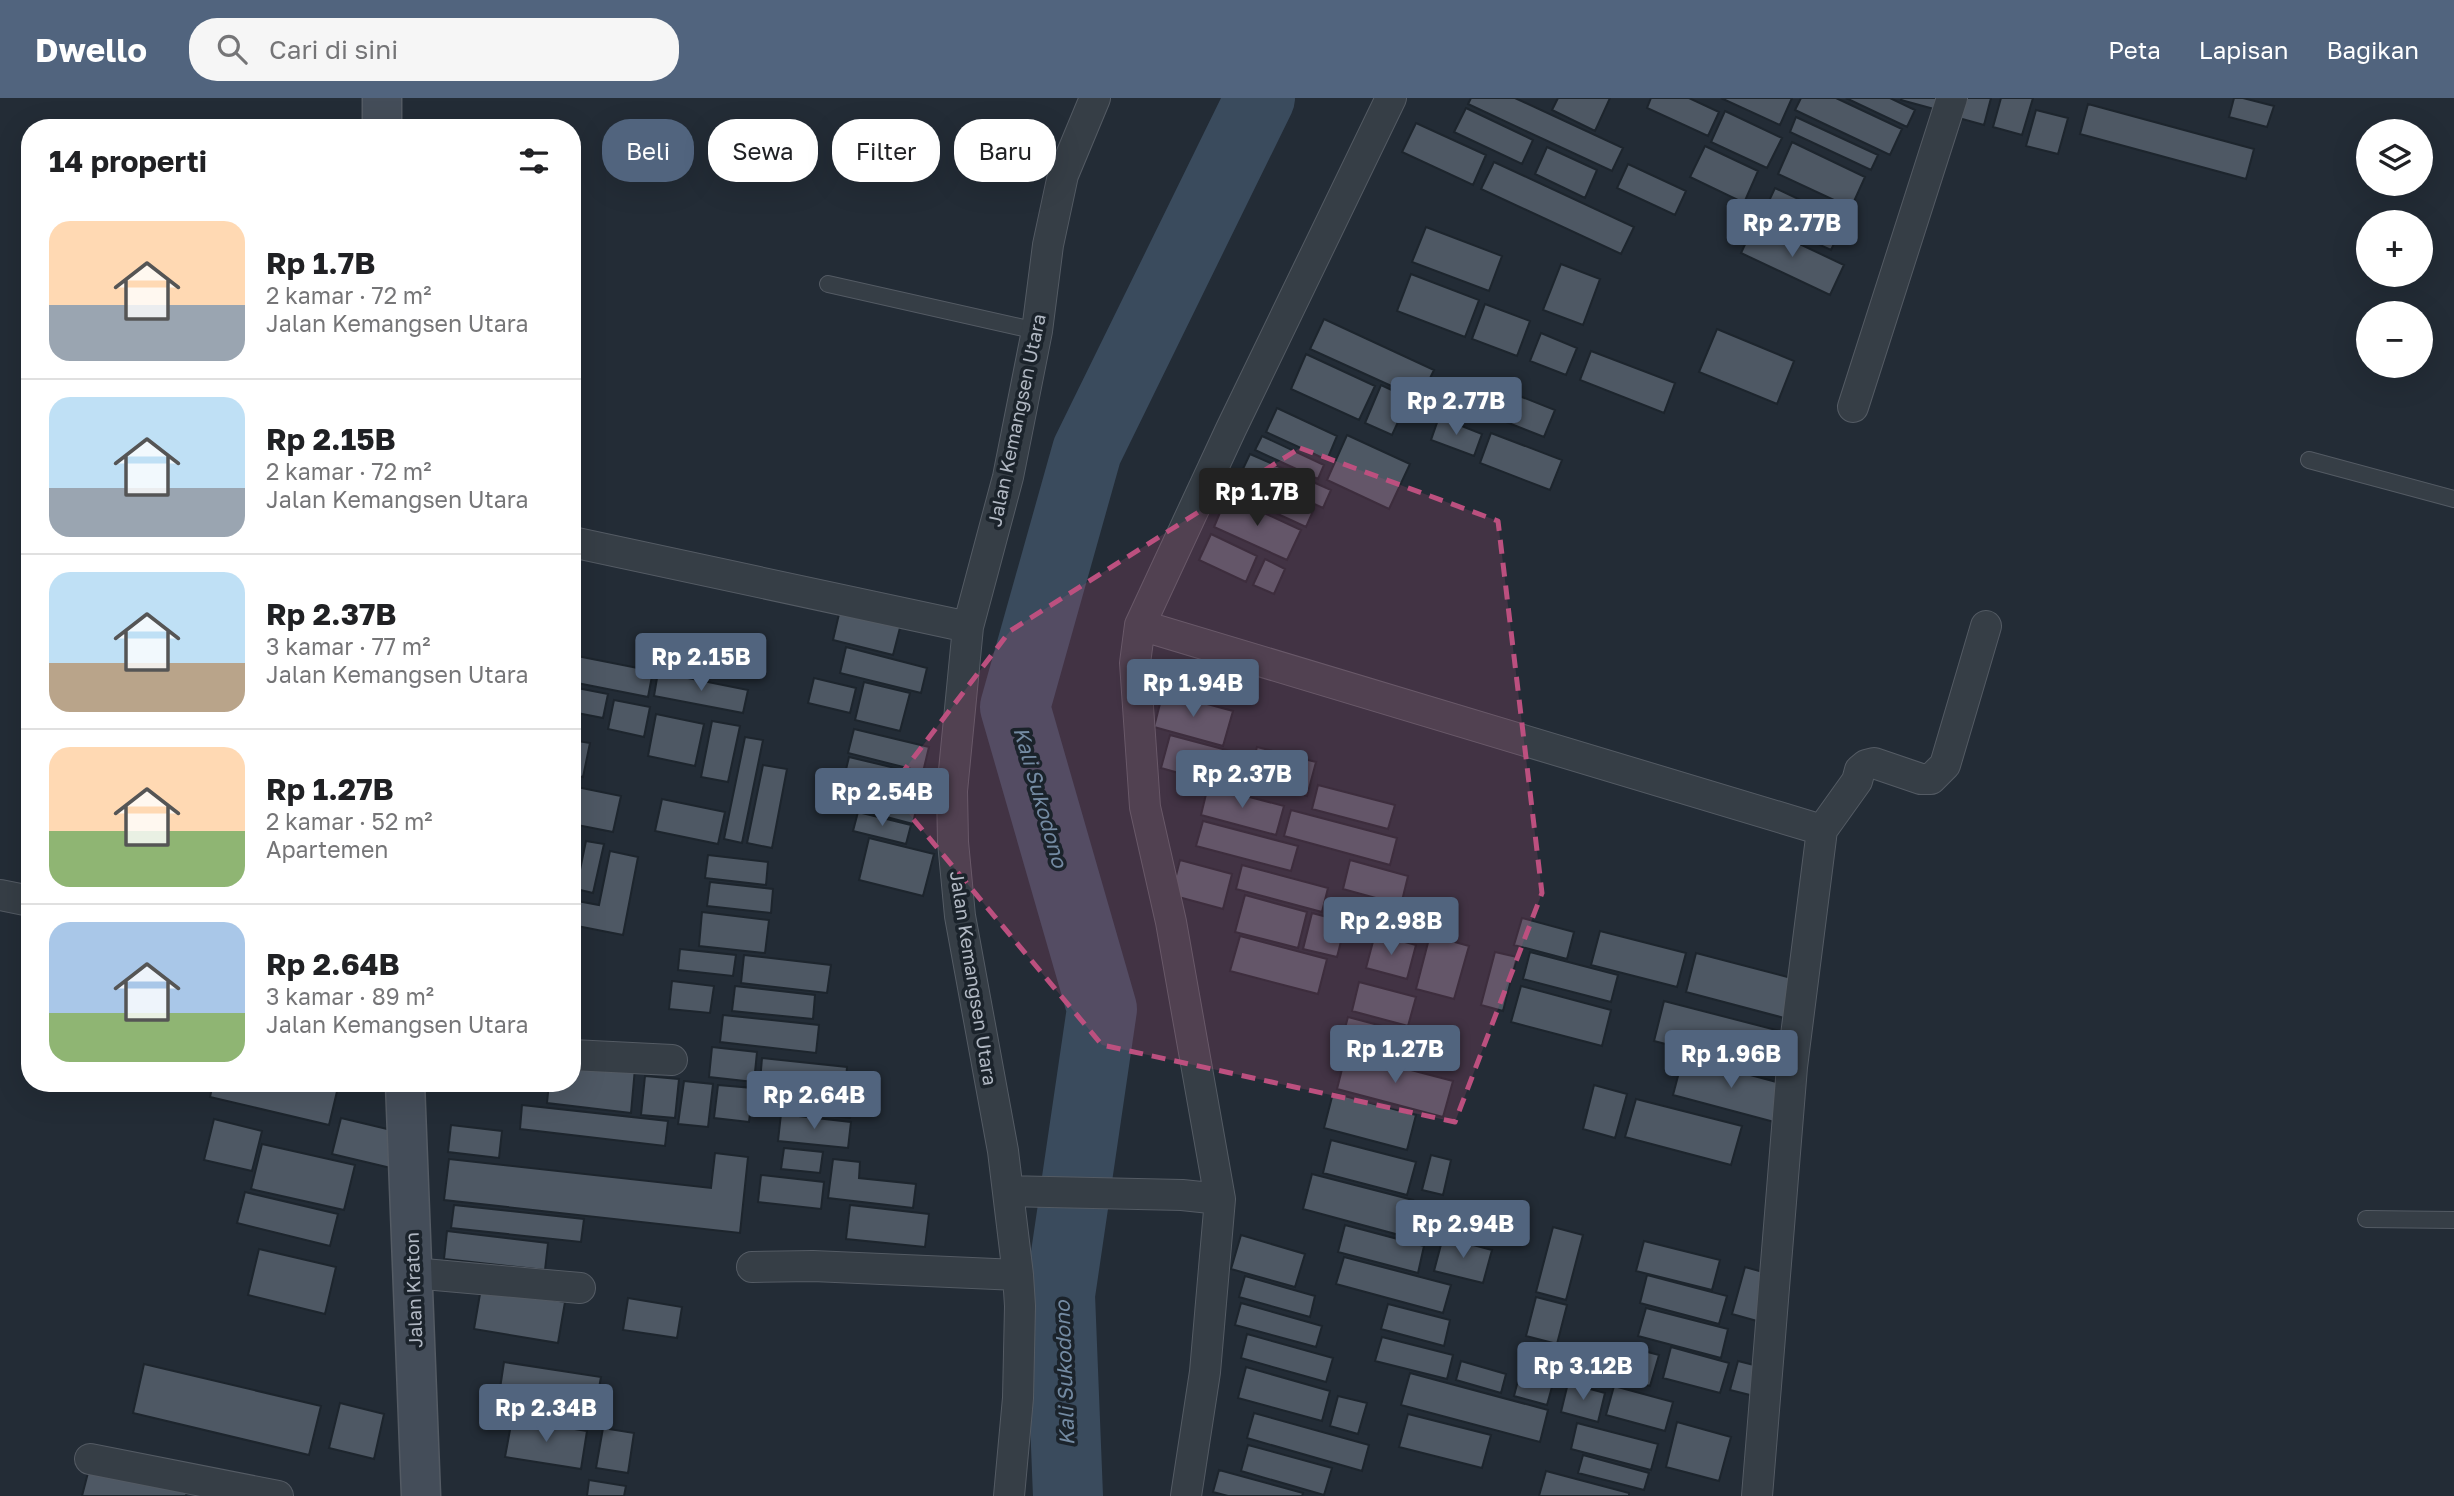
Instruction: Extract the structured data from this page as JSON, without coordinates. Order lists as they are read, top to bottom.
{
  "streets": {
    "street": ["Jalan Kemangsen Utara", "Jalan Kraton"]
  },
  "water": ["Kali Sukodono"],
  "page": {
    "header": "Dwello",
    "search": "Cari di sini",
    "nav": ["Peta", "Lapisan", "Bagikan"],
    "map_buttons": ["+", "−"],
    "chip": [
      "Beli",
      "Sewa",
      "Filter",
      "Baru"
    ],
    "heading": "14 properti",
    "price": [
      "Rp 2.77B",
      "Rp 2.77B",
      "Rp 1.7B",
      "Rp 2.15B",
      "Rp 1.94B",
      "Rp 2.37B",
      "Rp 2.54B",
      "Rp 2.98B",
      "Rp 1.27B",
      "Rp 1.96B",
      "Rp 2.64B",
      "Rp 2.94B",
      "Rp 3.12B",
      "Rp 2.34B"
    ],
    "list": [
      {
        "name": "Rp 1.7B",
        "note": "2 kamar · 72 m² · Jalan Kemangsen Utara"
      },
      {
        "name": "Rp 2.15B",
        "note": "2 kamar · 72 m² · Jalan Kemangsen Utara"
      },
      {
        "name": "Rp 2.37B",
        "note": "3 kamar · 77 m² · Jalan Kemangsen Utara"
      },
      {
        "name": "Rp 1.27B",
        "note": "2 kamar · 52 m² · Apartemen"
      },
      {
        "name": "Rp 2.64B",
        "note": "3 kamar · 89 m² · Jalan Kemangsen Utara"
      }
    ]
  }
}
